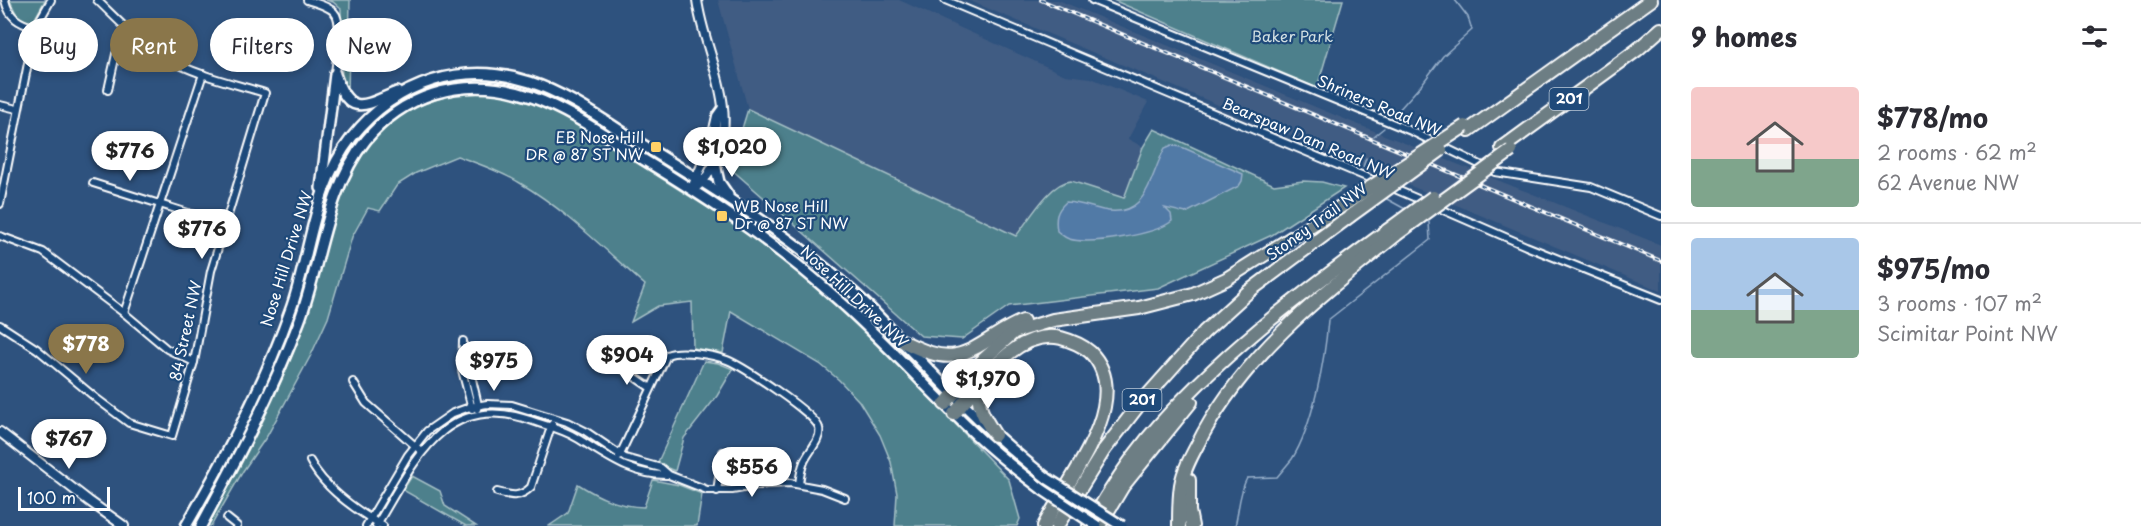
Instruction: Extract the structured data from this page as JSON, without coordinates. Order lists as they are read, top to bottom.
{
  "streets": {
    "highway": ["201", "Stoney Trail NW"],
    "main road": ["Nose Hill Drive NW"],
    "street": ["Shriners Road NW", "Bearspaw Dam Road NW", "84 Street NW"]
  },
  "parks": ["Baker Park"],
  "places": {
    "transit": ["EB Nose Hill DR @ 87 ST NW", "WB Nose Hill Dr @ 87 ST NW"]
  },
  "scale_bar": "100 m",
  "page": {
    "heading": "9 homes",
    "chip": [
      "Buy",
      "Rent",
      "Filters",
      "New"
    ],
    "list": [
      {
        "name": "$778/mo",
        "note": "2 rooms · 62 m² · 62 Avenue NW"
      },
      {
        "name": "$975/mo",
        "note": "3 rooms · 107 m² · Scimitar Point NW"
      }
    ],
    "price": [
      "$1,020",
      "$776",
      "$776",
      "$778",
      "$904",
      "$975",
      "$1,970",
      "$767",
      "$556"
    ],
    "scale": "100 m"
  }
}
